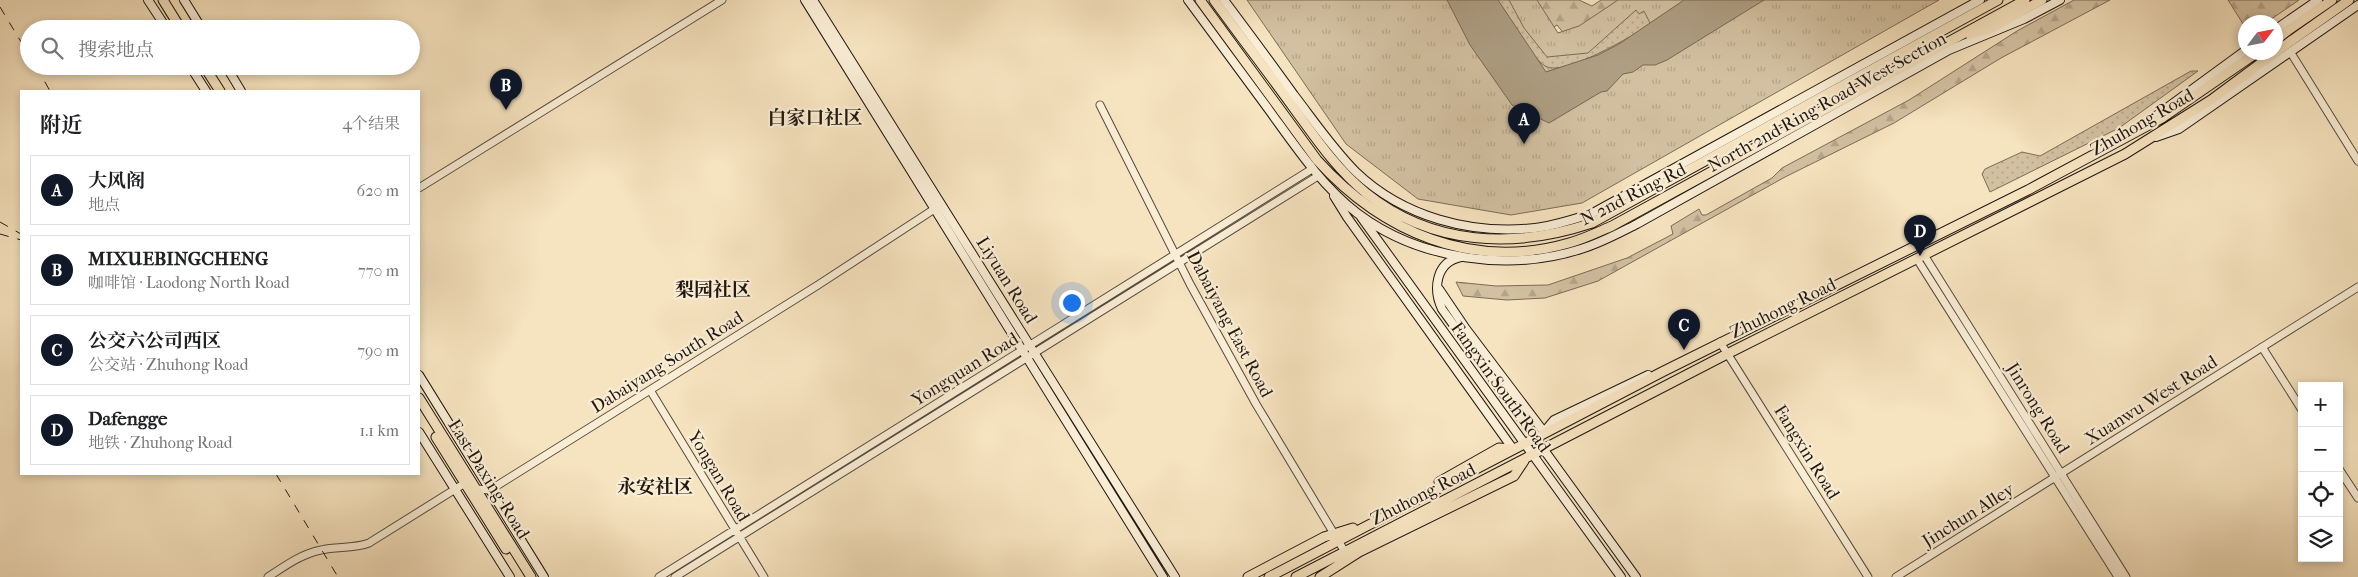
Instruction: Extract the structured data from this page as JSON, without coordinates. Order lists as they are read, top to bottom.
{
  "streets": {
    "main road": [
      "North 2nd Ring Road West Section",
      "Zhuhong Road",
      "N 2nd Ring Rd",
      "Liyuan Road",
      "Fangxin South Road",
      "East Daxing Road"
    ],
    "street": [
      "Dabaiyang East Road",
      "Dabaiyang South Road",
      "Yongquan Road",
      "Xuanwu West Road",
      "Jinrong Road",
      "Fangxin Road",
      "Yongan Road",
      "Jinchun Alley"
    ]
  },
  "crossings": [
    ["North 2nd Ring Road West Section", "N 2nd Ring Rd"],
    ["North 2nd Ring Road West Section", "Yongquan Road"],
    ["North 2nd Ring Road West Section", "Fangxin South Road"],
    ["Zhuhong Road", "Dabaiyang East Road"],
    ["Zhuhong Road", "Fangxin South Road"],
    ["Zhuhong Road", "Jinrong Road"],
    ["Zhuhong Road", "Fangxin Road"],
    ["Liyuan Road", "Dabaiyang South Road"],
    ["Liyuan Road", "Yongquan Road"],
    ["Dabaiyang East Road", "Yongquan Road"],
    ["Dabaiyang South Road", "Yongan Road"],
    ["Yongquan Road", "Yongan Road"],
    ["Xuanwu West Road", "Jinrong Road"],
    ["Xuanwu West Road", "Jinchun Alley"],
    ["Jinrong Road", "Jinchun Alley"]
  ],
  "districts": ["白家口社区", "梨园社区", "永安社区"],
  "north": "top right",
  "page": {
    "search": "搜索地点",
    "pins": [
      "B",
      "A",
      "D",
      "C"
    ],
    "heading": ["附近", "4个结果"],
    "list": [
      {
        "mark": "A",
        "name": "大风阁",
        "note": "地点",
        "value": "620 m"
      },
      {
        "mark": "B",
        "name": "MIXUEBINGCHENG",
        "note": "咖啡馆 · Laodong North Road",
        "value": "770 m"
      },
      {
        "mark": "C",
        "name": "公交六公司西区",
        "note": "公交站 · Zhuhong Road",
        "value": "790 m"
      },
      {
        "mark": "D",
        "name": "Dafengge",
        "note": "地铁 · Zhuhong Road",
        "value": "1.1 km"
      }
    ],
    "map_buttons": ["+", "−"]
  }
}
